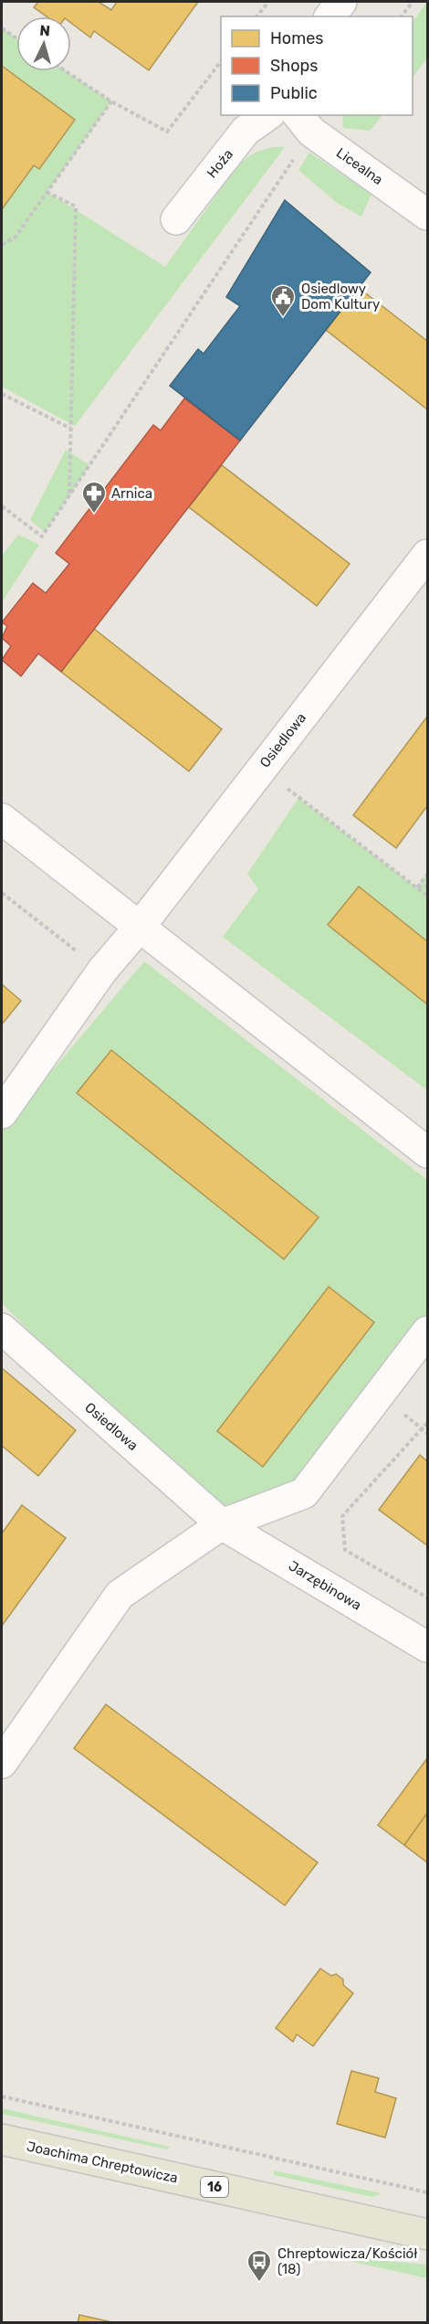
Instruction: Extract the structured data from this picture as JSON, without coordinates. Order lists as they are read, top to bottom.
{
  "streets": {
    "main road": ["Joachima Chreptowicza", "16"],
    "street": [
      "Hoża",
      "Licealna",
      "Osiedlowa",
      "Jarzębinowa"
    ]
  },
  "crossings": [
    ["Osiedlowa", "Jarzębinowa"]
  ],
  "places": {
    "public building": ["Osiedlowy Dom Kultury"],
    "pharmacy": ["Arnica"],
    "bus stop": ["Chreptowicza/Kościół (18)"]
  },
  "legend": ["Homes", "Shops", "Public"],
  "north": "top"
}
